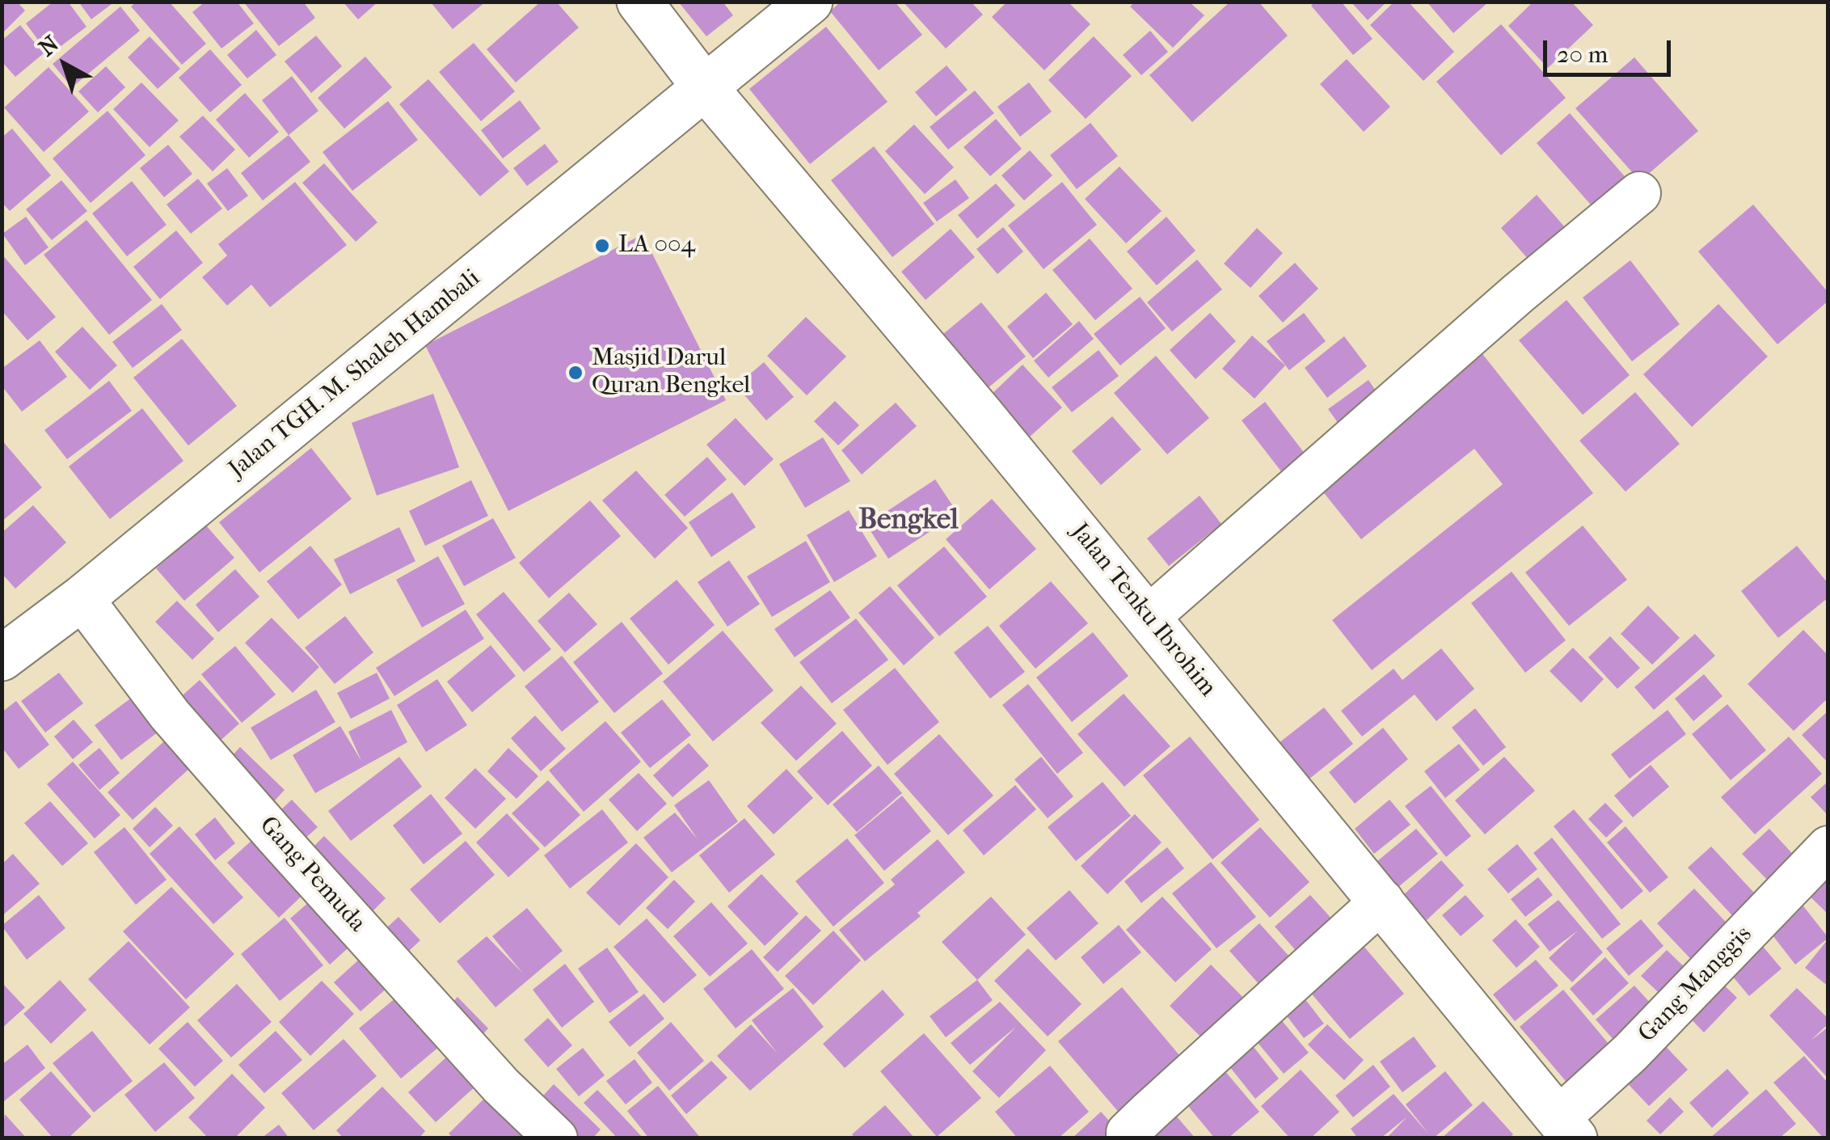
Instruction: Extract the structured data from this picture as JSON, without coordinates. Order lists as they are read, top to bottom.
{
  "streets": {
    "main road": ["Jalan TGH. M. Shaleh Hambali", "Jalan Tenku Ibrohim"],
    "street": ["Gang Pemuda", "Gang Manggis"]
  },
  "crossings": [
    ["Jalan TGH. M. Shaleh Hambali", "Jalan Tenku Ibrohim"],
    ["Jalan TGH. M. Shaleh Hambali", "Gang Pemuda"],
    ["Jalan Tenku Ibrohim", "Gang Manggis"]
  ],
  "districts": ["Bengkel"],
  "places": ["LA 004", "Masjid Darul Quran Bengkel"],
  "scale_bar": "20 m",
  "north": "top left"
}
